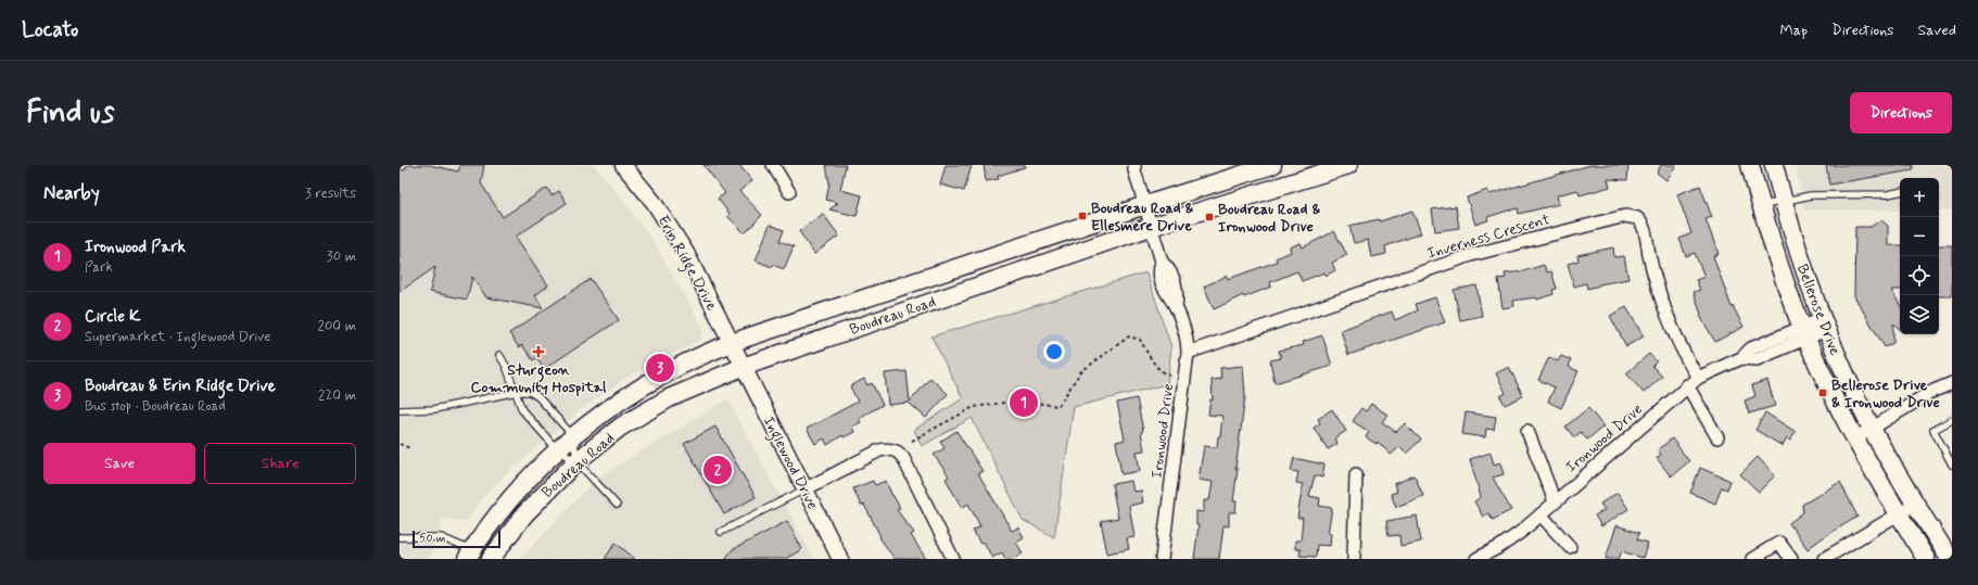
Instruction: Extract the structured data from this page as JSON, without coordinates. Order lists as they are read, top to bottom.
{
  "streets": {
    "main road": ["Bellerose Drive", "Boudreau Road"],
    "street": [
      "Inverness Crescent",
      "Erin Ridge Drive",
      "Ironwood Drive",
      "Inglewood Drive"
    ]
  },
  "crossings": [
    ["Inverness Crescent", "Ironwood Drive"],
    ["Erin Ridge Drive", "Boudreau Road"],
    ["Erin Ridge Drive", "Inglewood Drive"],
    ["Bellerose Drive", "Ironwood Drive"],
    ["Boudreau Road", "Ironwood Drive"],
    ["Boudreau Road", "Inglewood Drive"]
  ],
  "places": {
    "transit": ["Boudreau Road & Ellesmere Drive", "Boudreau Road & Ironwood Drive", "Bellerose Drive & Ironwood Drive"],
    "health": ["Sturgeon Community Hospital"]
  },
  "scale_bar": "50 m",
  "page": {
    "header": "Locato",
    "nav": ["Map", "Directions", "Saved"],
    "buttons": [
      "Directions",
      ["Save", "Share"]
    ],
    "title": "Find us",
    "heading": ["Nearby", "3 results"],
    "map_buttons": ["+", "−"],
    "list": [
      {
        "mark": "1",
        "name": "Ironwood Park",
        "note": "Park",
        "value": "30 m"
      },
      {
        "mark": "2",
        "name": "Circle K",
        "note": "Supermarket · Inglewood Drive",
        "value": "200 m"
      },
      {
        "mark": "3",
        "name": "Boudreau & Erin Ridge Drive",
        "note": "Bus stop · Boudreau Road",
        "value": "220 m"
      }
    ],
    "pins": ["3", "1", "2"],
    "scale": "50 m"
  }
}
